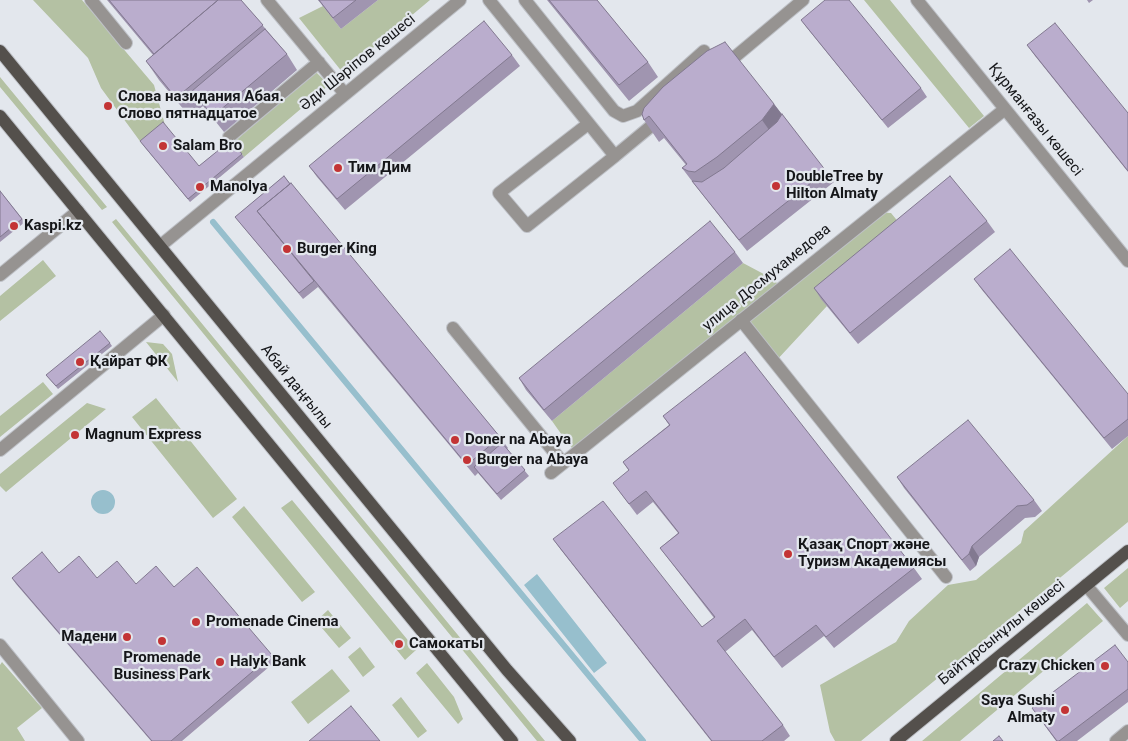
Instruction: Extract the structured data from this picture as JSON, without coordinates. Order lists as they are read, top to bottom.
{
  "streets": {
    "main road": ["Абай даңғылы", "Байтұрсынұлы көшесі"],
    "street": ["Әди Шәріпов көшесі", "Құрманғазы көшесі", "улица Досмухамедова"]
  },
  "crossings": [
    ["Әди Шәріпов көшесі", "Абай даңғылы"],
    ["Құрманғазы көшесі", "улица Досмухамедова"]
  ],
  "places": [
    "Слова назидания Абая. Слово пятнадцатое",
    "Salam Bro",
    "Тим Дим",
    "DoubleTree by Hilton Almaty",
    "Manolya",
    "Kaspi.kz",
    "Burger King",
    "Қайрат ФК",
    "Magnum Express",
    "Doner na Abaya",
    "Burger na Abaya",
    "Қазақ Спорт және Туризм Академиясы",
    "Promenade Cinema",
    "Мадени",
    "Promenade Business Park",
    "Самокаты",
    "Halyk Bank",
    "Crazy Chicken",
    "Saya Sushi Almaty"
  ]
}
